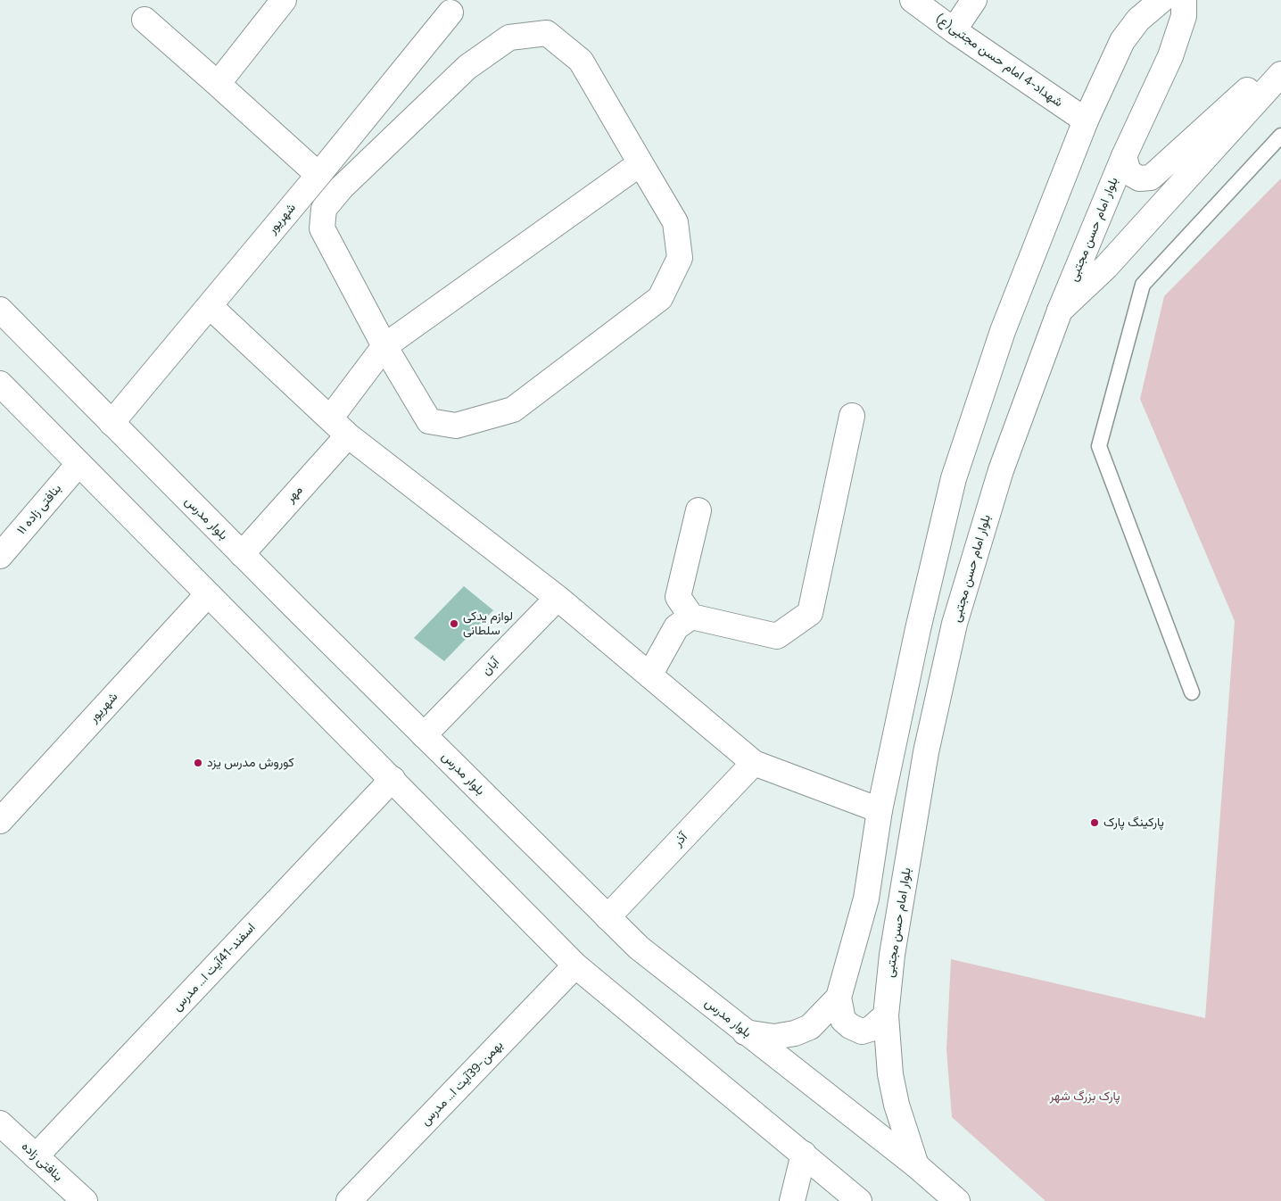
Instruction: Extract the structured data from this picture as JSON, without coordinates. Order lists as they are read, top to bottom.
{
  "streets": {
    "street": [
      "شهداد-4 امام حسن مجتبی(ع)",
      "شهریور",
      "بلوار امام حسن مجتبی",
      "مهر",
      "بنافتی زاده ۱۱",
      "بلوار مدرس",
      "آبان",
      "آذر",
      "اسفند-41آیت ا... مدرس",
      "بهمن-39آیت ا... مدرس",
      "بنافتی زاده"
    ]
  },
  "crossings": [
    ["شهریور", "بلوار مدرس"],
    ["بلوار امام حسن مجتبی", "بلوار مدرس"],
    ["مهر", "بلوار مدرس"],
    ["بلوار مدرس", "آبان"],
    ["بلوار مدرس", "آذر"],
    ["اسفند-41آیت ا... مدرس", "بنافتی زاده"]
  ],
  "parks": ["پارک بزرگ شهر"],
  "places": ["لوازم یدکی سلطانی", "کوروش مدرس یزد", "پارکینگ پارک"]
}
